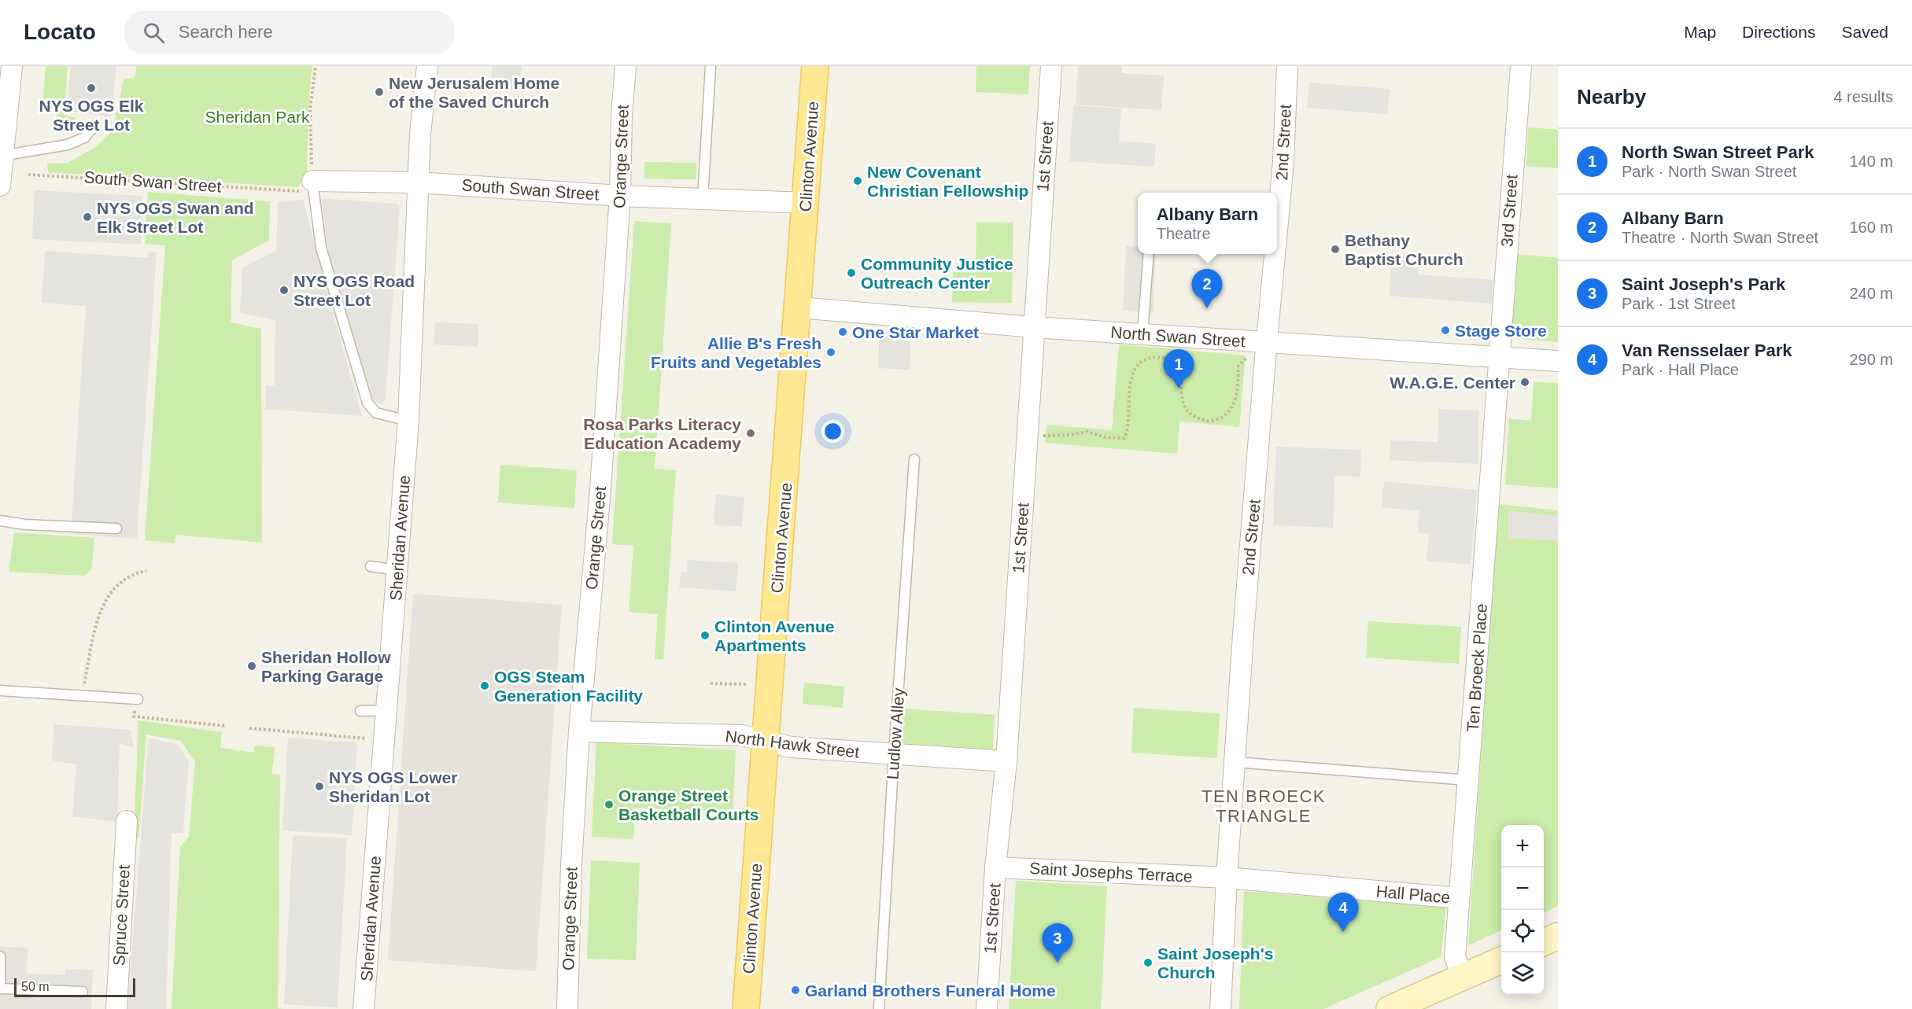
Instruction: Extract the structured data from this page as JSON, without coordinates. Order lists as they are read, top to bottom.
{
  "streets": {
    "main road": ["Clinton Avenue"],
    "street": [
      "2nd Street",
      "Orange Street",
      "1st Street",
      "South Swan Street",
      "3rd Street",
      "North Swan Street",
      "Sheridan Avenue",
      "Ten Broeck Place",
      "North Hawk Street",
      "Saint Josephs Terrace",
      "Hall Place",
      "Spruce Street"
    ],
    "lane": ["Ludlow Alley"]
  },
  "crossings": [
    ["2nd Street", "North Swan Street"],
    ["2nd Street", "Saint Josephs Terrace"],
    ["2nd Street", "Hall Place"],
    ["Orange Street", "South Swan Street"],
    ["Orange Street", "North Hawk Street"],
    ["Clinton Avenue", "South Swan Street"],
    ["Clinton Avenue", "North Swan Street"],
    ["Clinton Avenue", "North Hawk Street"],
    ["1st Street", "North Swan Street"],
    ["1st Street", "North Hawk Street"],
    ["1st Street", "Saint Josephs Terrace"],
    ["South Swan Street", "Sheridan Avenue"],
    ["3rd Street", "North Swan Street"],
    ["3rd Street", "Ten Broeck Place"],
    ["North Swan Street", "Ten Broeck Place"],
    ["Ten Broeck Place", "Hall Place"],
    ["Ludlow Alley", "North Hawk Street"],
    ["Saint Josephs Terrace", "Hall Place"]
  ],
  "districts": ["TEN BROECK TRIANGLE"],
  "parks": ["Sheridan Park"],
  "places": [
    "NYS OGS Elk Street Lot",
    "New Jerusalem Home of the Saved Church",
    "New Covenant Christian Fellowship",
    "NYS OGS Swan and Elk Street Lot",
    "Bethany Baptist Church",
    "Community Justice Outreach Center",
    "NYS OGS Road Street Lot",
    "Stage Store",
    "One Star Market",
    "Allie B's Fresh Fruits and Vegetables",
    "W.A.G.E. Center",
    "Rosa Parks Literacy Education Academy",
    "Clinton Avenue Apartments",
    "Sheridan Hollow Parking Garage",
    "OGS Steam Generation Facility",
    "NYS OGS Lower Sheridan Lot",
    "Orange Street Basketball Courts",
    "Saint Joseph's Church",
    "Garland Brothers Funeral Home"
  ],
  "scale_bar": "50 m",
  "page": {
    "header": "Locato",
    "search": "Search here",
    "nav": ["Map", "Directions", "Saved"],
    "heading": ["Nearby", "4 results"],
    "list": [
      {
        "mark": "1",
        "name": "North Swan Street Park",
        "note": "Park · North Swan Street",
        "value": "140 m"
      },
      {
        "mark": "2",
        "name": "Albany Barn",
        "note": "Theatre · North Swan Street",
        "value": "160 m"
      },
      {
        "mark": "3",
        "name": "Saint Joseph's Park",
        "note": "Park · 1st Street",
        "value": "240 m"
      },
      {
        "mark": "4",
        "name": "Van Rensselaer Park",
        "note": "Park · Hall Place",
        "value": "290 m"
      }
    ],
    "popup": ["Albany Barn", "Theatre"],
    "pins": [
      "2",
      "1",
      "4",
      "3"
    ],
    "map_buttons": ["+", "−"],
    "scale": "50 m"
  }
}
